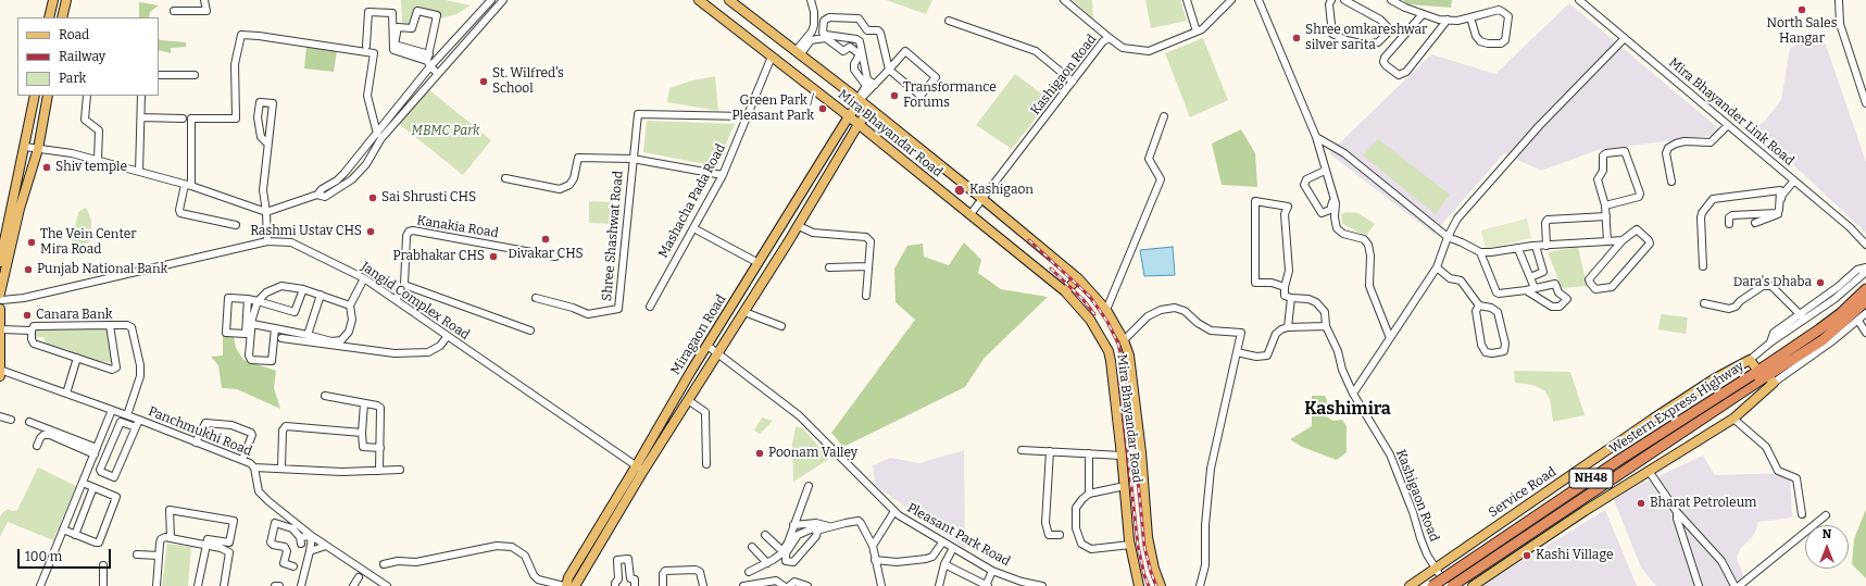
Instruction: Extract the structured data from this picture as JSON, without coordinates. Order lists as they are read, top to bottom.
{
  "streets": {
    "highway": ["Western Express Highway", "NH48"],
    "main road": ["Mira Bhayandar Road", "Miragaon Road", "Service Road"],
    "street": [
      "Kashigaon Road",
      "Mira Bhayander Link Road",
      "Mashacha Pada Road",
      "Kanakia Road",
      "Shree Shashwat Road",
      "Jangid Complex Road",
      "Panchmukhi Road",
      "Pleasant Park Road"
    ]
  },
  "crossings": [
    ["Kashigaon Road", "Mira Bhayandar Road"],
    ["Kashigaon Road", "Service Road"],
    ["Mira Bhayandar Road", "Mashacha Pada Road"],
    ["Mira Bhayandar Road", "Miragaon Road"],
    ["Mashacha Pada Road", "Shree Shashwat Road"],
    ["Jangid Complex Road", "Miragaon Road"],
    ["Miragaon Road", "Pleasant Park Road"]
  ],
  "districts": ["Kashimira"],
  "parks": ["MBMC Park"],
  "places": [
    "North Sales Hangar",
    "Shree omkareshwar silver sarita",
    "St. Wilfred's School",
    "Transformance Forums",
    "Green Park / Pleasant Park",
    "Shiv temple",
    "Kashigaon",
    "Sai Shrusti CHS",
    "Rashmi Ustav CHS",
    "Divakar CHS",
    "The Vein Center Mira Road",
    "Prabhakar CHS",
    "Punjab National Bank",
    "Dara's Dhaba",
    "Canara Bank",
    "Poonam Valley",
    "Bharat Petroleum",
    "Kashi Village"
  ],
  "legend": ["Road", "Railway", "Park"],
  "scale_bar": "100 m",
  "north": "top"
}
